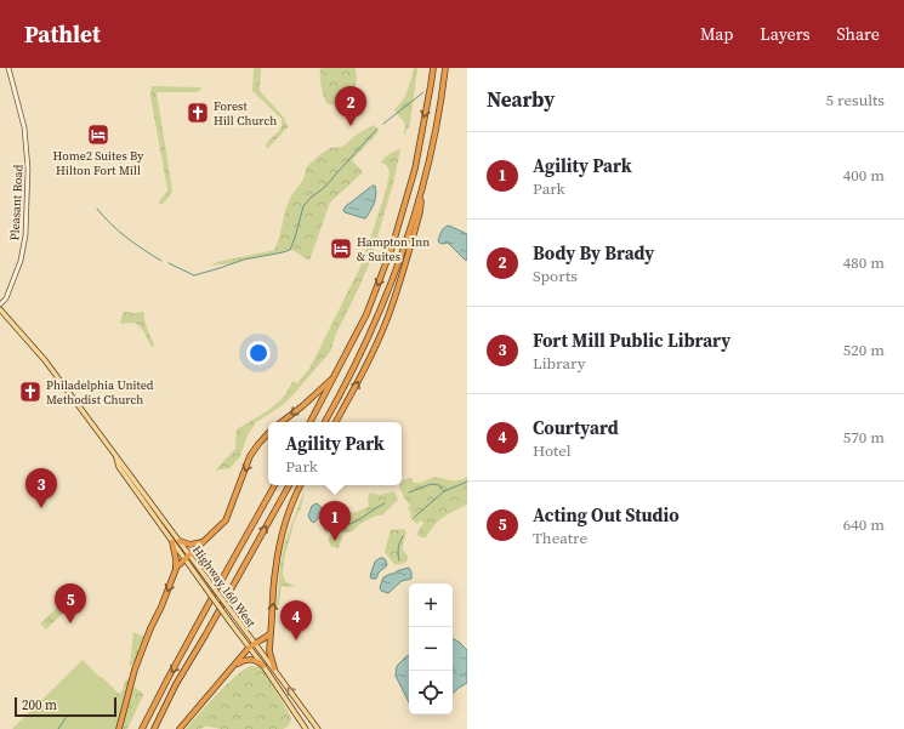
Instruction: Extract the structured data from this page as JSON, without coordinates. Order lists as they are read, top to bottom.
{
  "streets": {
    "main road": ["Pleasant Road", "Highway 160 West"]
  },
  "places": {
    "church": ["Forest Hill Church", "Philadelphia United Methodist Church"],
    "hotel": ["Home2 Suites By Hilton Fort Mill", "Hampton Inn & Suites"]
  },
  "scale_bar": "200 m",
  "page": {
    "header": "Pathlet",
    "nav": ["Map", "Layers", "Share"],
    "heading": ["Nearby", "5 results"],
    "pins": [
      "2",
      "3",
      "1",
      "5",
      "4"
    ],
    "list": [
      {
        "mark": "1",
        "name": "Agility Park",
        "note": "Park",
        "value": "400 m"
      },
      {
        "mark": "2",
        "name": "Body By Brady",
        "note": "Sports",
        "value": "480 m"
      },
      {
        "mark": "3",
        "name": "Fort Mill Public Library",
        "note": "Library",
        "value": "520 m"
      },
      {
        "mark": "4",
        "name": "Courtyard",
        "note": "Hotel",
        "value": "570 m"
      },
      {
        "mark": "5",
        "name": "Acting Out Studio",
        "note": "Theatre",
        "value": "640 m"
      }
    ],
    "popup": ["Agility Park", "Park"],
    "map_buttons": ["+", "−"],
    "scale": "200 m"
  }
}
